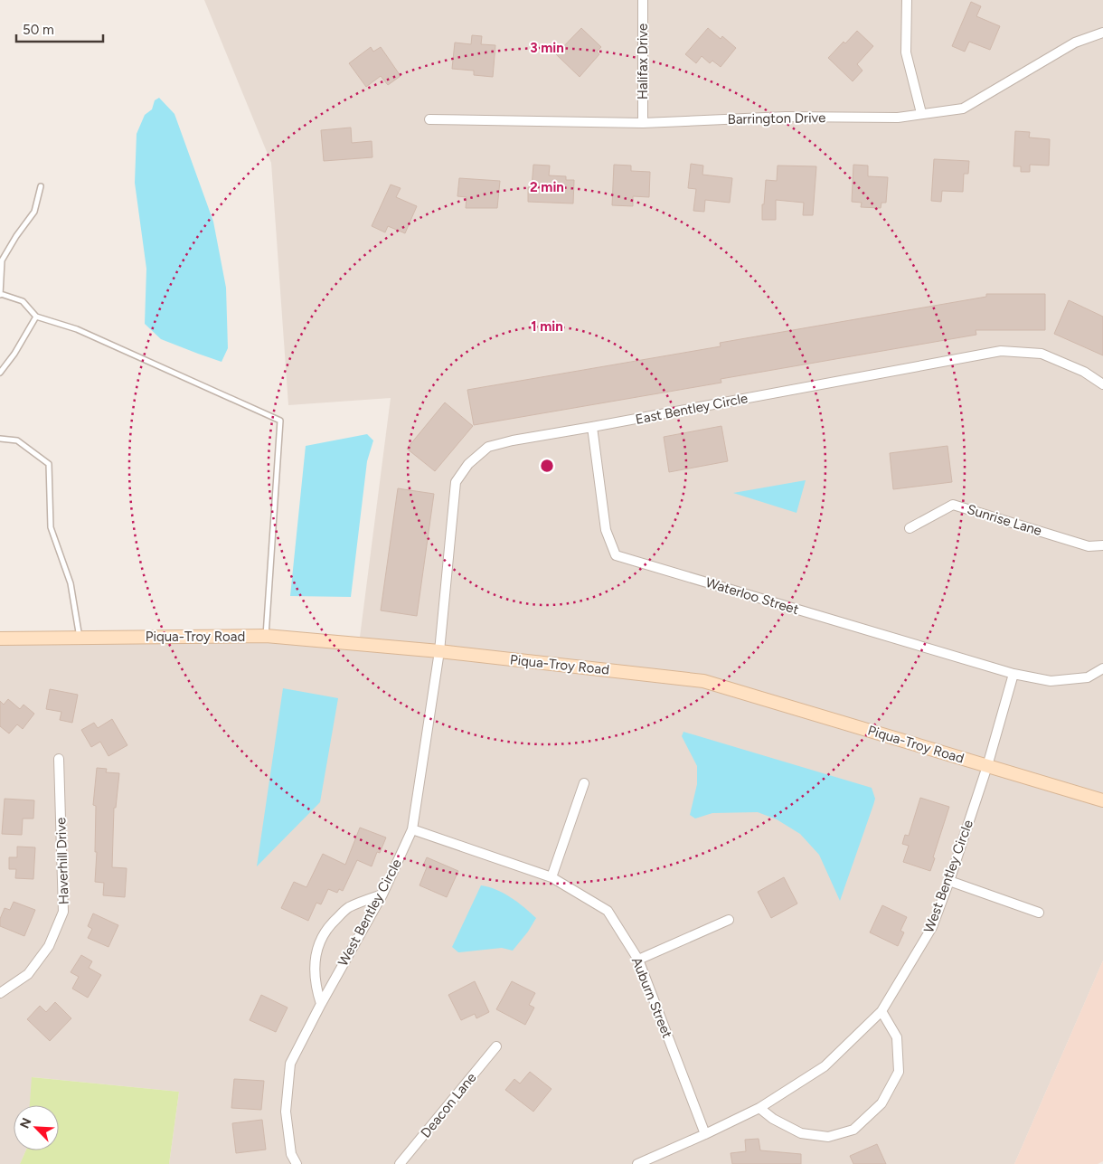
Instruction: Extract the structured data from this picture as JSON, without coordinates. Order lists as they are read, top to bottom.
{
  "streets": {
    "street": [
      "Halifax Drive",
      "Barrington Drive",
      "East Bentley Circle",
      "Sunrise Lane",
      "Waterloo Street",
      "Piqua-Troy Road",
      "Haverhill Drive",
      "West Bentley Circle",
      "Auburn Street",
      "Deacon Lane"
    ]
  },
  "crossings": [
    ["Halifax Drive", "Barrington Drive"],
    ["East Bentley Circle", "Waterloo Street"],
    ["East Bentley Circle", "Piqua-Troy Road"],
    ["East Bentley Circle", "West Bentley Circle"],
    ["Piqua-Troy Road", "West Bentley Circle"],
    ["West Bentley Circle", "Auburn Street"]
  ],
  "scale_bar": "50 m",
  "north": "top left",
  "rings": ["3 min", "2 min", "1 min"]
}
